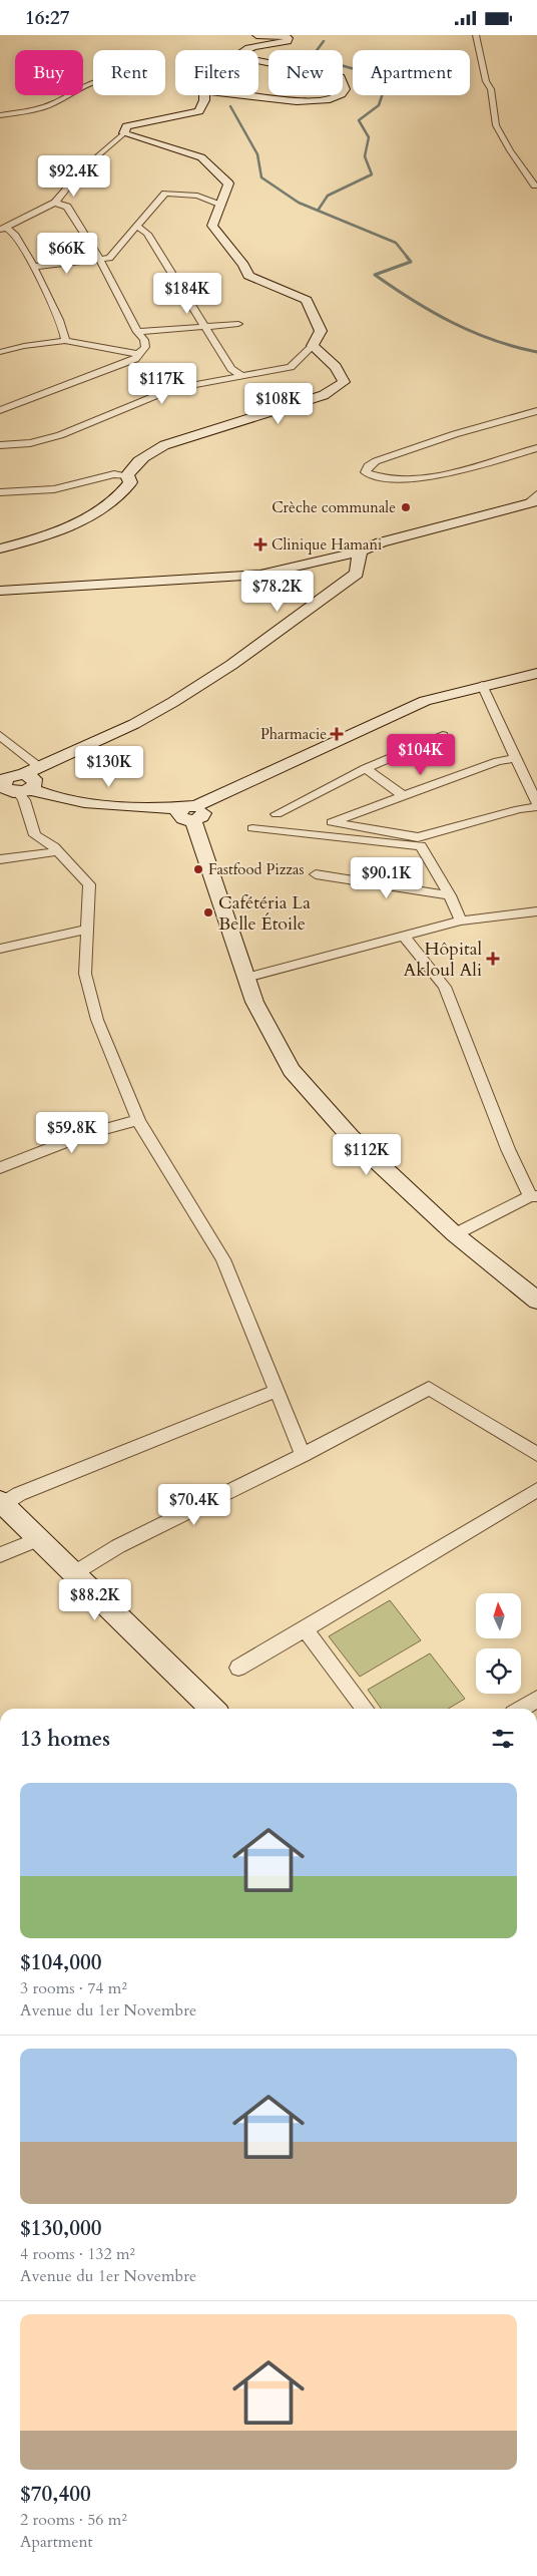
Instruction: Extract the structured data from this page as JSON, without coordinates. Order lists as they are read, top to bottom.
{
  "places": {
    "other": ["Crèche communale", "Fastfood Pizzas", "Cafétéria La Belle Étoile"],
    "health": ["Clinique Hamani", "Pharmacie", "Hôpital Akloul Ali"]
  },
  "north": "top",
  "page": {
    "status": "16:27",
    "chip": [
      "Buy",
      "Rent",
      "Filters",
      "New",
      "Apartment"
    ],
    "price": [
      "$92.4K",
      "$66K",
      "$184K",
      "$117K",
      "$108K",
      "$78.2K",
      "$104K",
      "$130K",
      "$90.1K",
      "$59.8K",
      "$112K",
      "$70.4K",
      "$88.2K"
    ],
    "heading": "13 homes",
    "list": [
      {
        "name": "$104,000",
        "note": "3 rooms · 74 m² · Avenue du 1er Novembre"
      },
      {
        "name": "$130,000",
        "note": "4 rooms · 132 m² · Avenue du 1er Novembre"
      },
      {
        "name": "$70,400",
        "note": "2 rooms · 56 m² · Apartment"
      }
    ]
  }
}
